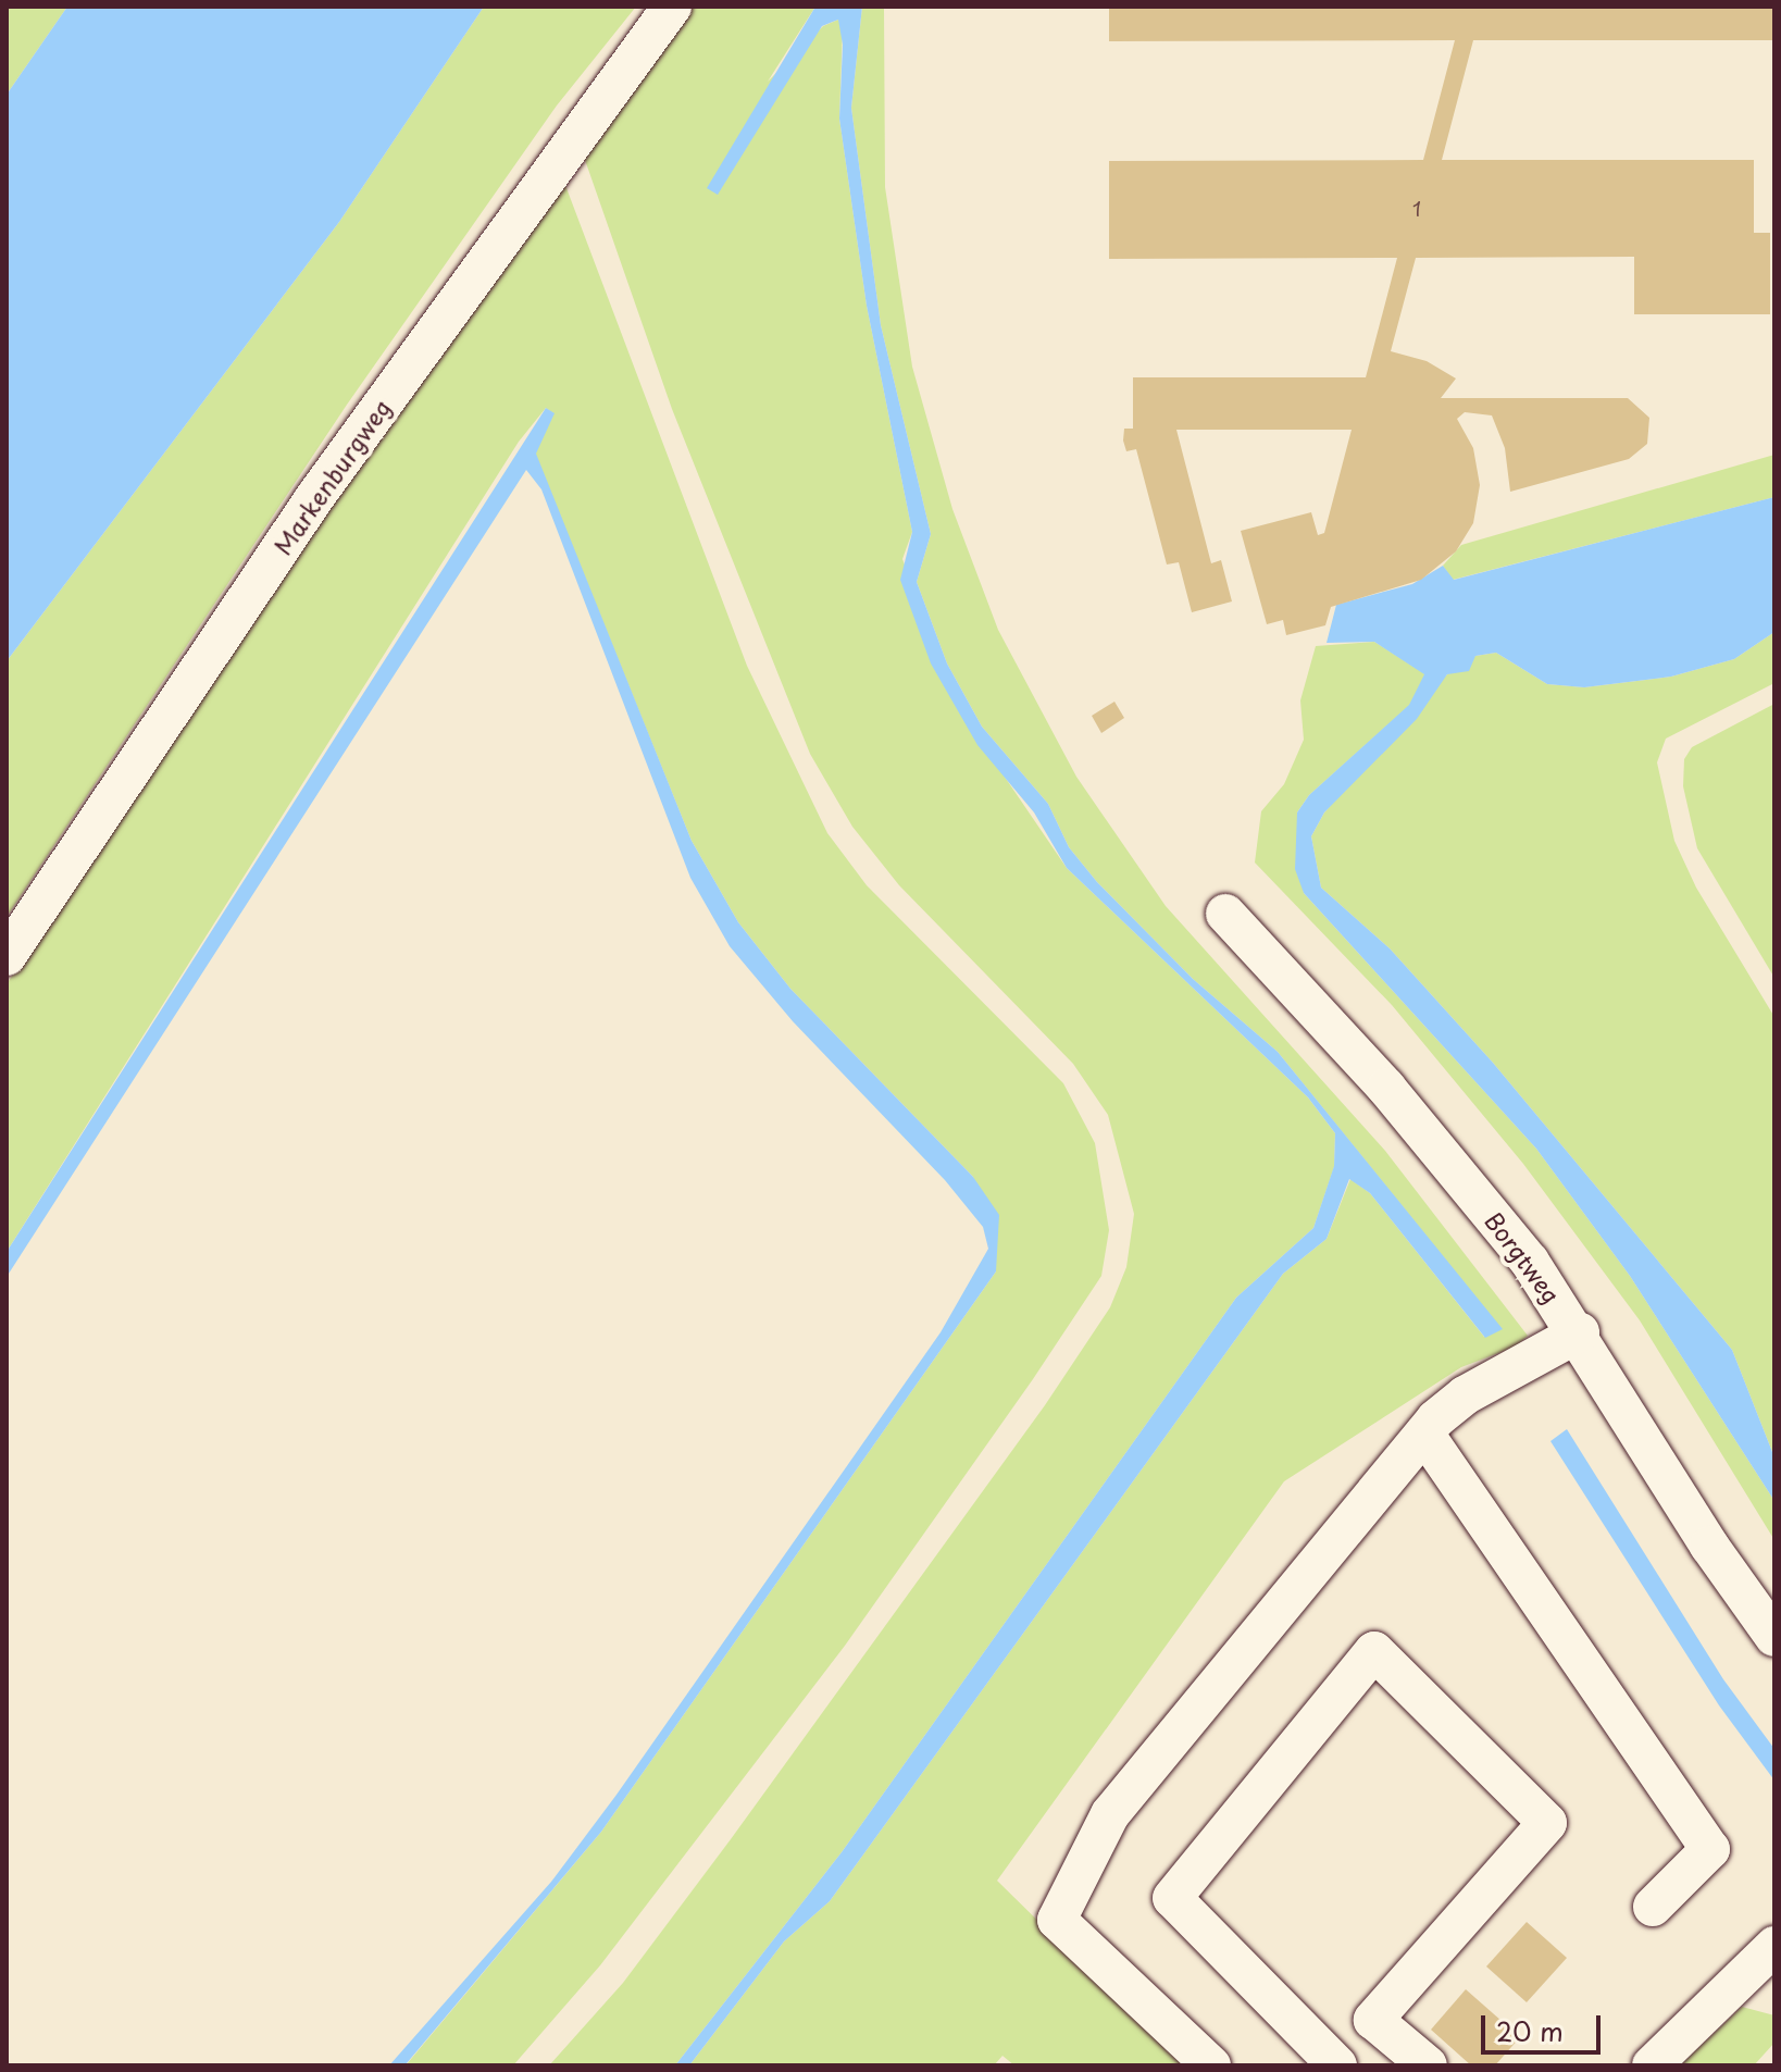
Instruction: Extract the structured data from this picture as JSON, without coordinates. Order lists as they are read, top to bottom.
{
  "streets": {
    "street": ["Markenburgweg", "Borgtweg"]
  },
  "house_numbers": ["1"],
  "scale_bar": "20 m"
}
